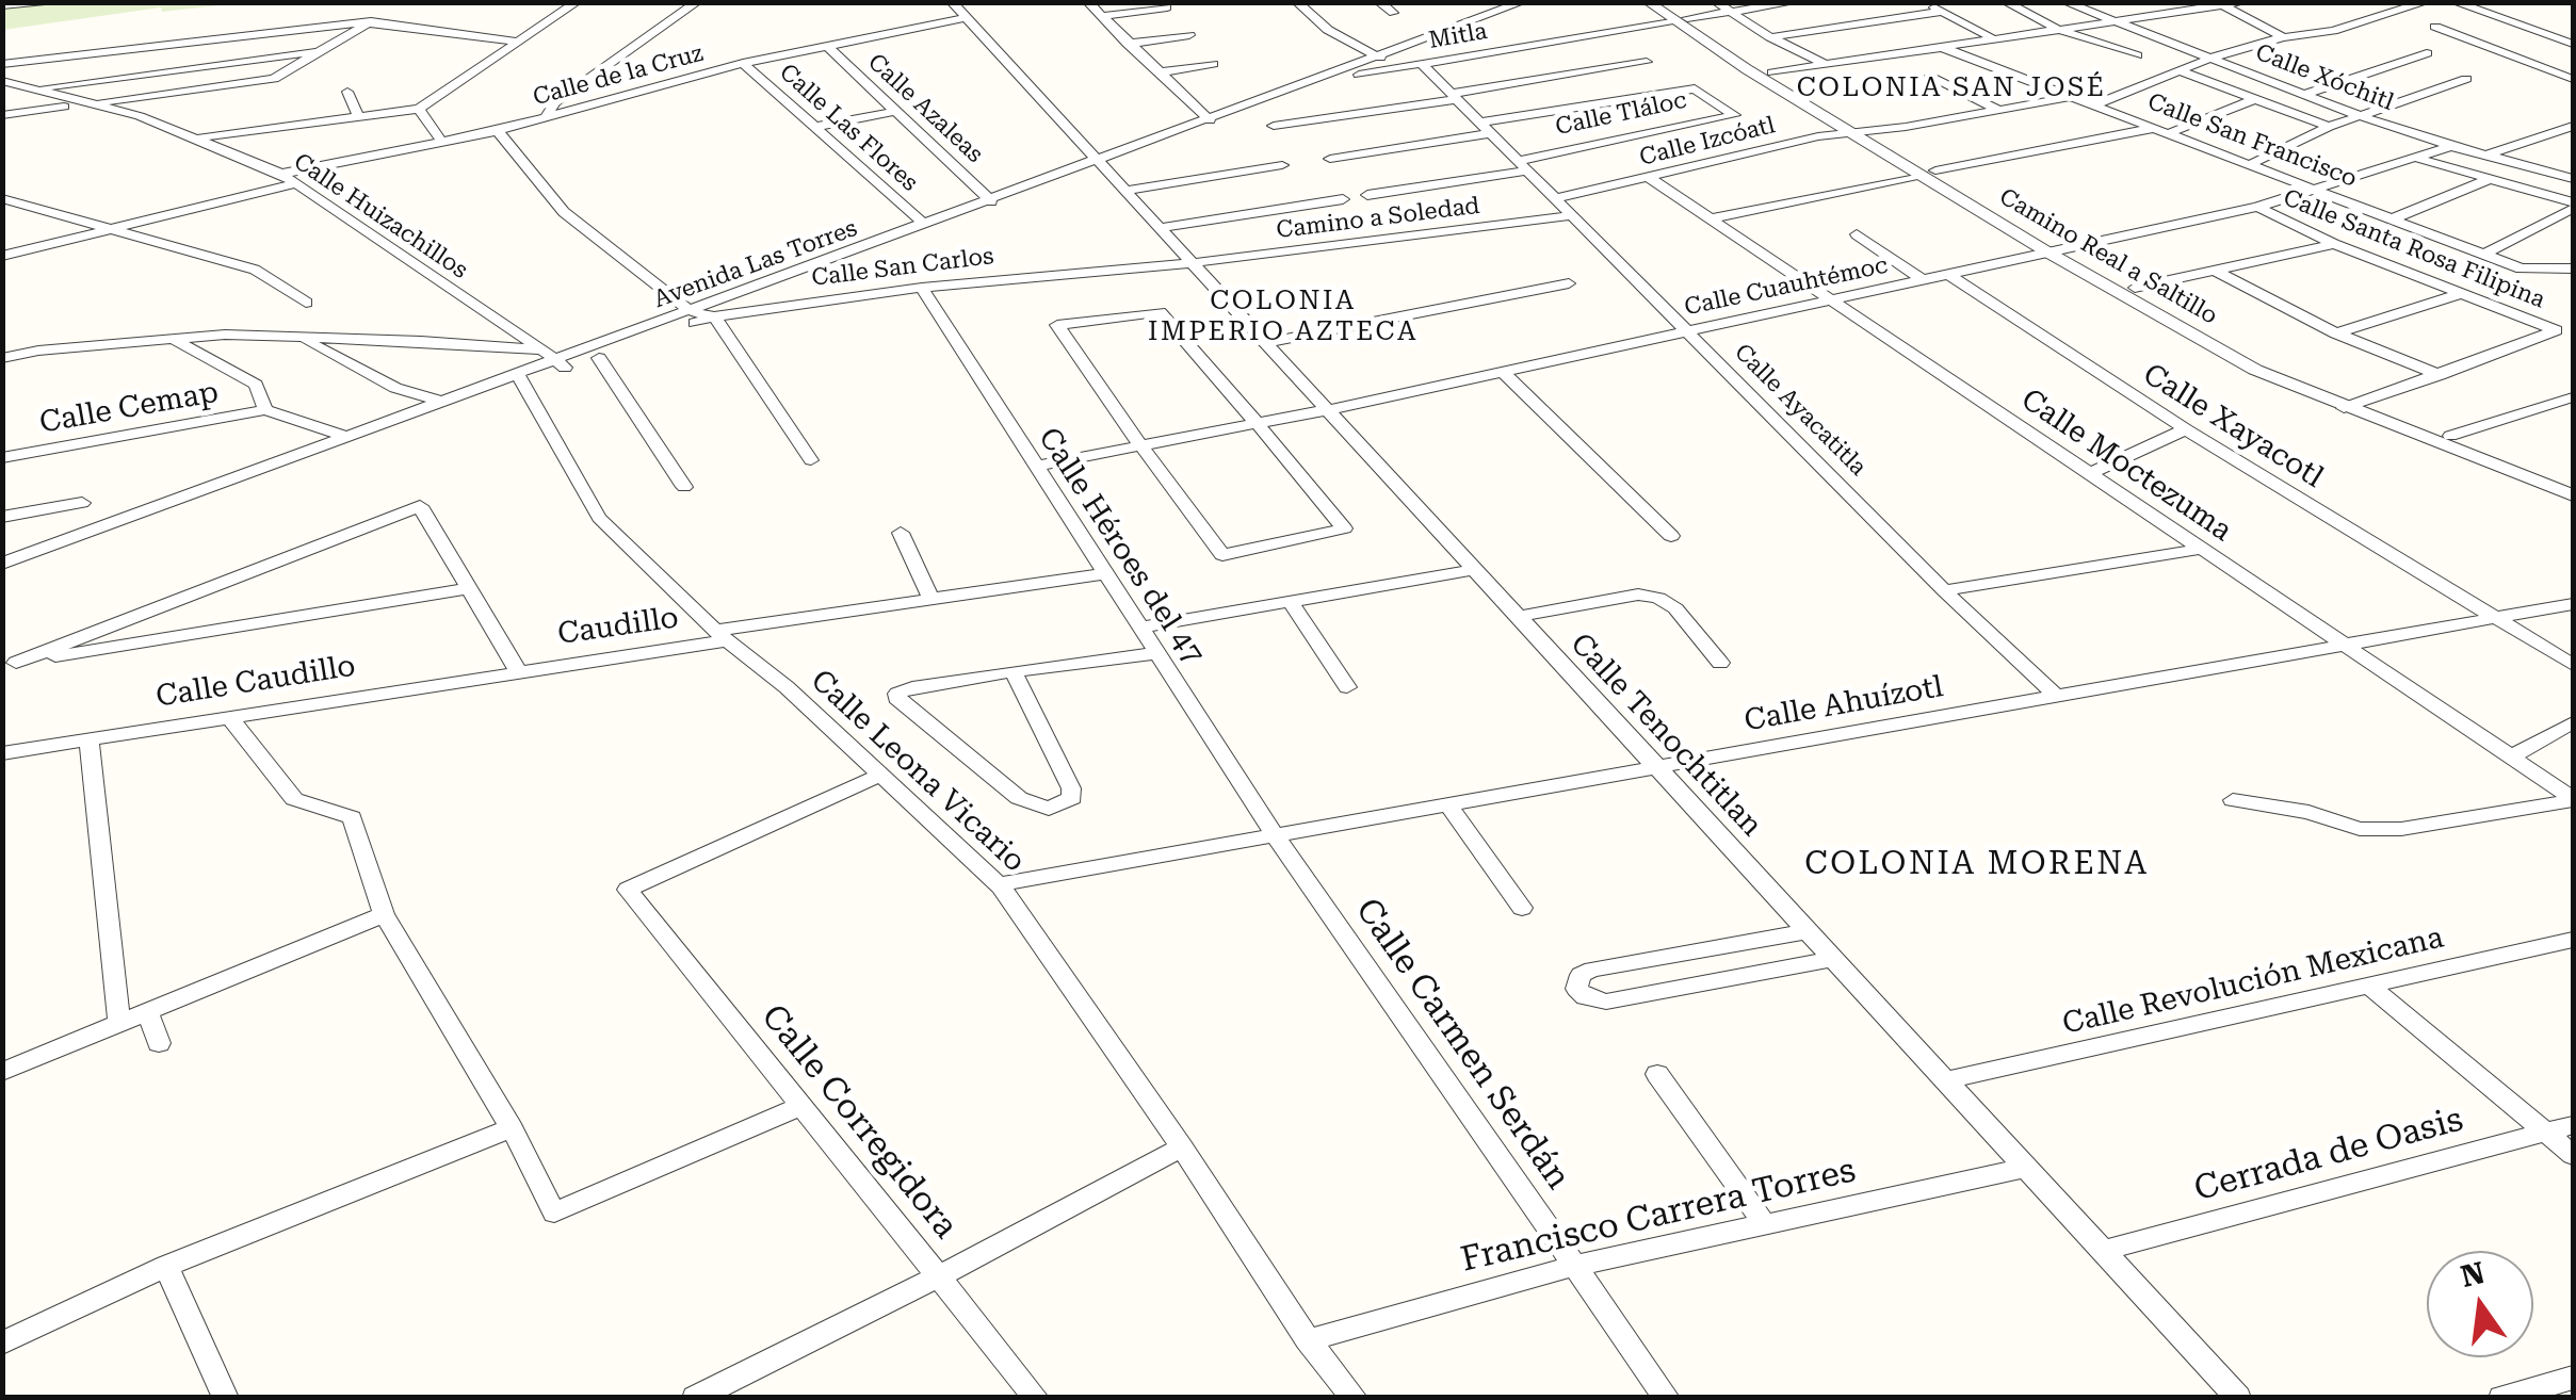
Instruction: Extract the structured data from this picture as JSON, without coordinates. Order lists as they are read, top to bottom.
{
  "streets": {
    "street": [
      "Mitla",
      "Calle de la Cruz",
      "Calle Xóchitl",
      "Calle Azaleas",
      "Calle Tláloc",
      "Calle Las Flores",
      "Calle San Francisco",
      "Calle Izcóatl",
      "Calle Huizachillos",
      "Camino a Soledad",
      "Calle Santa Rosa Filipina",
      "Camino Real a Saltillo",
      "Avenida Las Torres",
      "Calle San Carlos",
      "Calle Cuauhtémoc",
      "Calle Cemap",
      "Calle Ayacatitla",
      "Calle Xayacotl",
      "Calle Moctezuma",
      "Calle Héroes del 47",
      "Caudillo",
      "Calle Caudillo",
      "Calle Ahuízotl",
      "Calle Tenochtitlan",
      "Calle Leona Vicario",
      "Calle Revolución Mexicana",
      "Calle Carmen Serdán",
      "Calle Corregidora",
      "Cerrada de Oasis",
      "Francisco Carrera Torres"
    ]
  },
  "crossings": [
    ["Mitla", "Camino Real a Saltillo"],
    ["Mitla", "Avenida Las Torres"],
    ["Mitla", "Calle Ayacatitla"],
    ["Calle de la Cruz", "Calle Azaleas"],
    ["Calle de la Cruz", "Calle Las Flores"],
    ["Calle de la Cruz", "Calle Huizachillos"],
    ["Calle de la Cruz", "Calle Tenochtitlan"],
    ["Calle Xóchitl", "Calle Cuauhtémoc"],
    ["Calle Azaleas", "Avenida Las Torres"],
    ["Calle Tláloc", "Calle Ayacatitla"],
    ["Calle Las Flores", "Avenida Las Torres"],
    ["Calle San Francisco", "Calle Izcóatl"],
    ["Calle San Francisco", "Calle Cuauhtémoc"],
    ["Calle Izcóatl", "Camino Real a Saltillo"],
    ["Calle Izcóatl", "Calle Ayacatitla"],
    ["Calle Izcóatl", "Calle Moctezuma"],
    ["Camino a Soledad", "Calle San Carlos"],
    ["Camino a Soledad", "Calle Ayacatitla"],
    ["Camino a Soledad", "Calle Tenochtitlan"],
    ["Calle Santa Rosa Filipina", "Calle Cuauhtémoc"],
    ["Camino Real a Saltillo", "Calle Cuauhtémoc"],
    ["Avenida Las Torres", "Calle San Carlos"],
    ["Avenida Las Torres", "Calle Tenochtitlan"],
    ["Calle San Carlos", "Calle Héroes del 47"],
    ["Calle San Carlos", "Calle Tenochtitlan"],
    ["Calle San Carlos", "Calle Leona Vicario"],
    ["Calle Cuauhtémoc", "Calle Ayacatitla"],
    ["Calle Cuauhtémoc", "Calle Xayacotl"],
    ["Calle Cuauhtémoc", "Calle Moctezuma"],
    ["Calle Cuauhtémoc", "Calle Héroes del 47"],
    ["Calle Cuauhtémoc", "Calle Tenochtitlan"],
    ["Calle Ayacatitla", "Calle Ahuízotl"],
    ["Calle Xayacotl", "Calle Ahuízotl"],
    ["Calle Moctezuma", "Calle Ahuízotl"],
    ["Calle Héroes del 47", "Caudillo"],
    ["Calle Héroes del 47", "Calle Ahuízotl"],
    ["Calle Héroes del 47", "Calle Carmen Serdán"],
    ["Caudillo", "Calle Caudillo"],
    ["Caudillo", "Calle Leona Vicario"],
    ["Calle Ahuízotl", "Calle Tenochtitlan"],
    ["Calle Ahuízotl", "Calle Leona Vicario"],
    ["Calle Ahuízotl", "Calle Carmen Serdán"],
    ["Calle Tenochtitlan", "Calle Revolución Mexicana"],
    ["Calle Tenochtitlan", "Cerrada de Oasis"],
    ["Calle Tenochtitlan", "Francisco Carrera Torres"],
    ["Calle Leona Vicario", "Calle Corregidora"],
    ["Calle Leona Vicario", "Francisco Carrera Torres"],
    ["Calle Carmen Serdán", "Francisco Carrera Torres"]
  ],
  "districts": ["COLONIA SAN JOSÉ", "COLONIA IMPERIO AZTECA", "COLONIA MORENA"],
  "north": "top"
}
